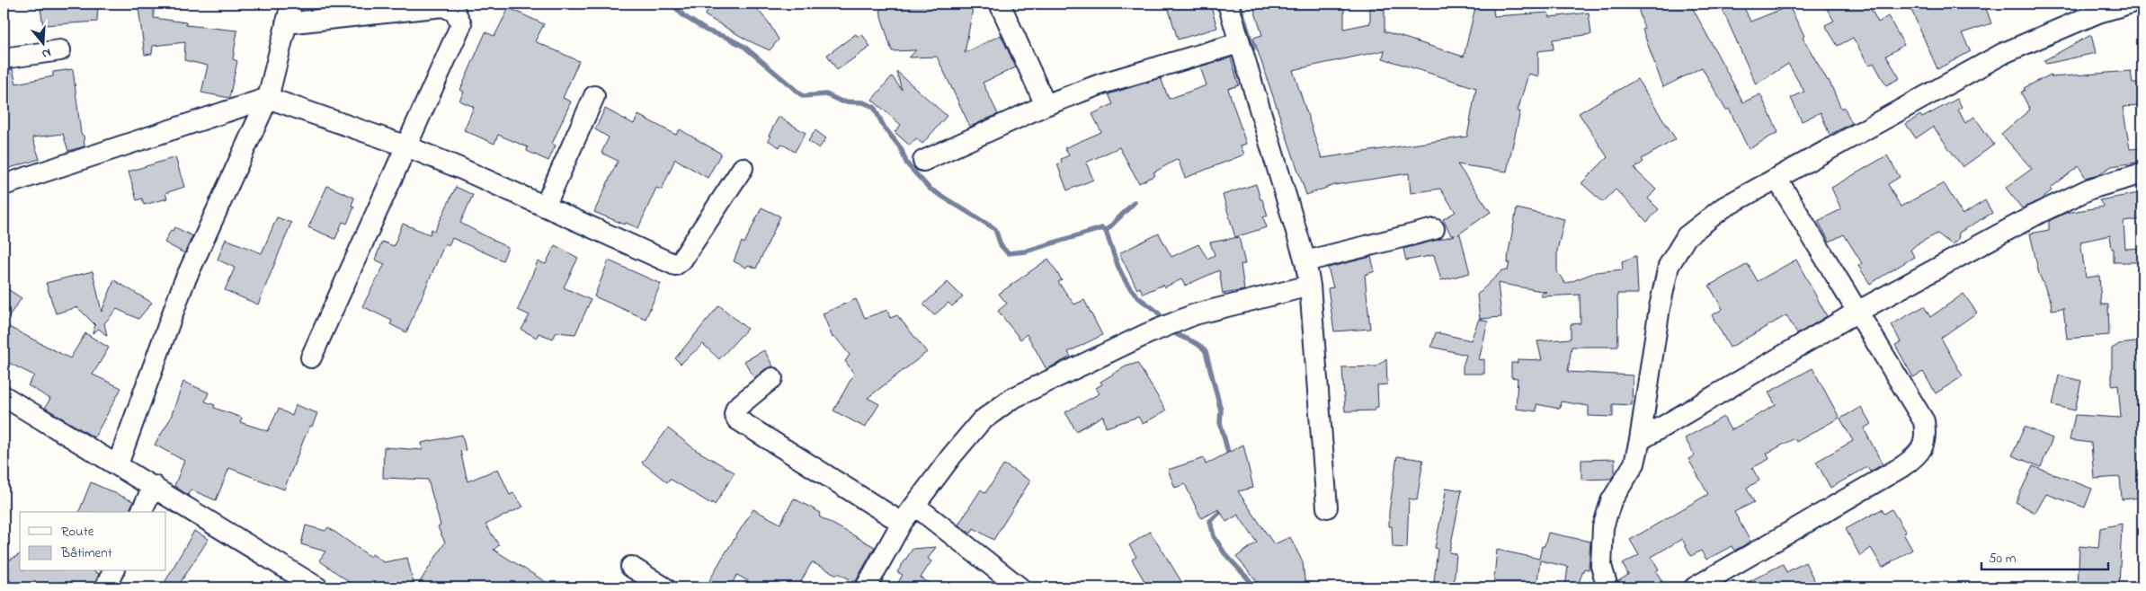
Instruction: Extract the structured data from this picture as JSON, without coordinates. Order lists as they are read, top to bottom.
{
  "legend": ["Route", "Bâtiment"],
  "scale_bar": "50 m",
  "north": "bottom"
}
